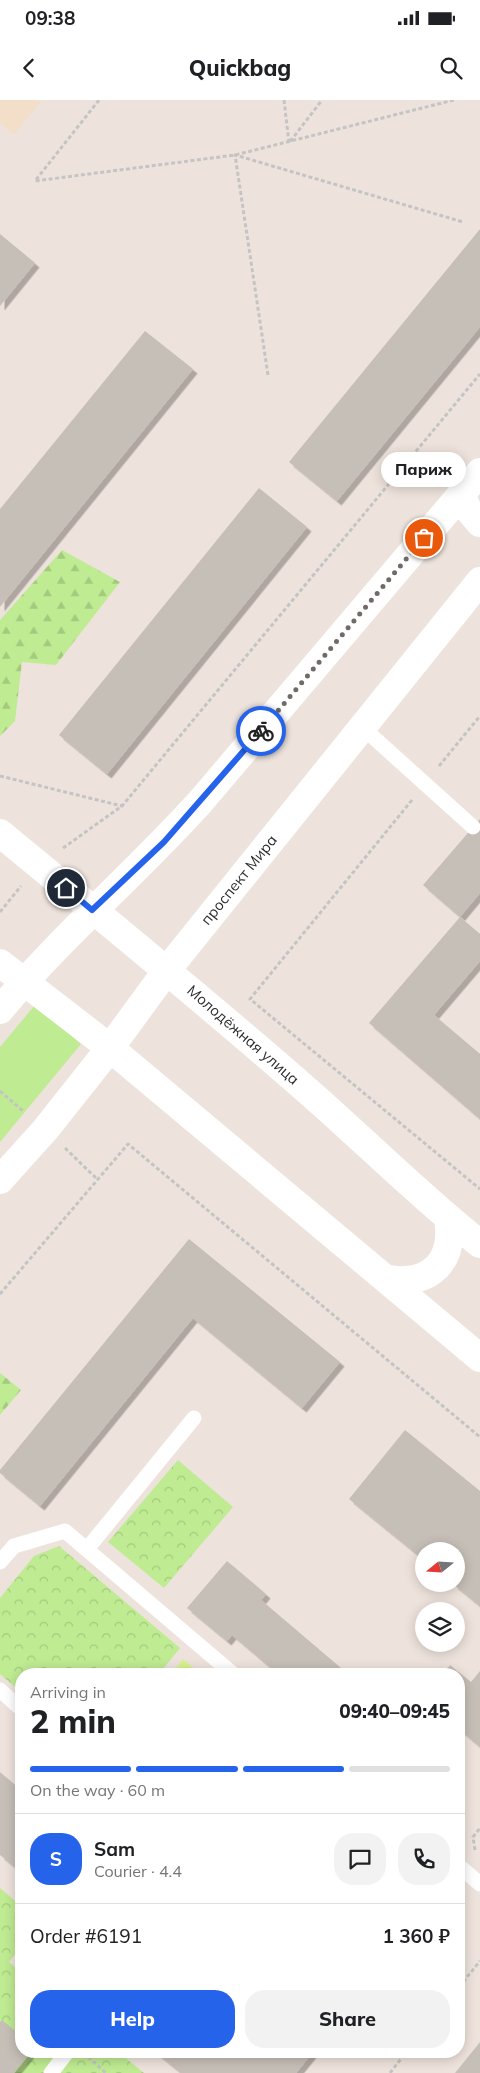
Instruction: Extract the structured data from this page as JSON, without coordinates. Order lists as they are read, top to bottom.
{
  "streets": {
    "main road": ["проспект Мира", "Молодёжная улица"]
  },
  "crossings": [
    ["проспект Мира", "Молодёжная улица"]
  ],
  "places": ["Париж"],
  "north": "left",
  "page": {
    "status": "09:38",
    "header": "Quickbag",
    "bubble": "Париж",
    "heading": ["2 min", "Arriving in", "09:40–09:45"],
    "panel": [
      "Sam",
      "Courier · 4.4",
      "Order #6191",
      "1 360 ₽"
    ],
    "bar": "On the way · 60 m",
    "round": "S",
    "buttons": ["Help", "Share"]
  }
}
